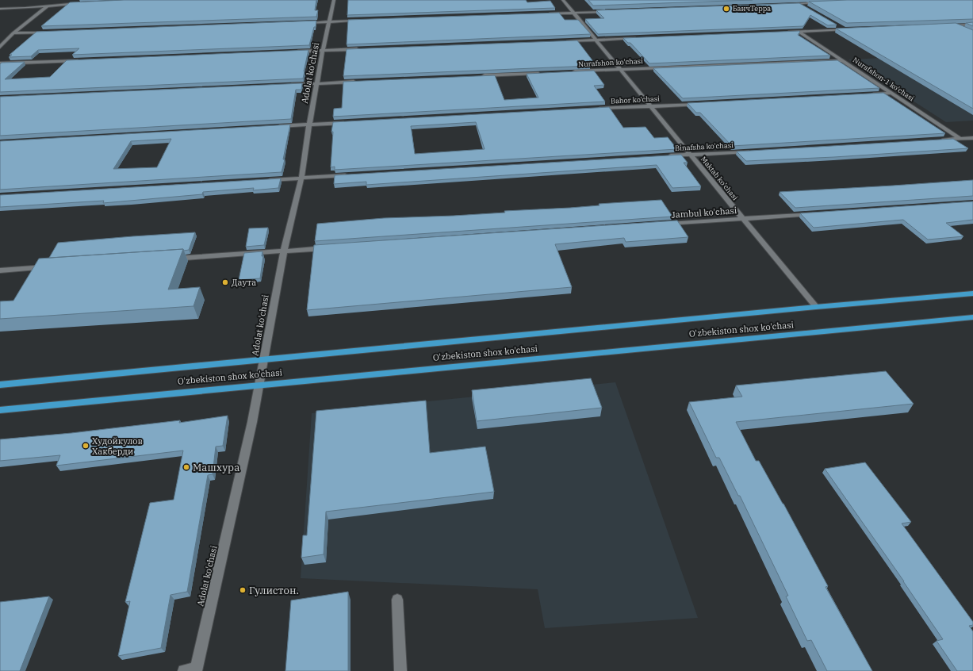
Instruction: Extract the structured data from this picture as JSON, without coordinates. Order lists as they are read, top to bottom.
{
  "streets": {
    "main road": ["O'zbekiston shox ko'chasi"],
    "street": [
      "Nurafshon ko'chasi",
      "Adolat ko'chasi",
      "Nurafshon-1 ko'chasi",
      "Bahor ko'chasi",
      "Binafsha ko'chasi",
      "Maktab ko'chasi",
      "Jambul ko'chasi"
    ]
  },
  "crossings": [
    ["Nurafshon ko'chasi", "Nurafshon-1 ko'chasi"],
    ["Nurafshon ko'chasi", "Maktab ko'chasi"],
    ["Adolat ko'chasi", "O'zbekiston shox ko'chasi"],
    ["Bahor ko'chasi", "Maktab ko'chasi"],
    ["Binafsha ko'chasi", "Maktab ko'chasi"],
    ["Maktab ko'chasi", "Jambul ko'chasi"],
    ["Maktab ko'chasi", "O'zbekiston shox ko'chasi"]
  ],
  "places": [
    "БанчТерра",
    "Даута",
    "Худойкулов Хакберди",
    "Машхура",
    "Гулистон."
  ]
}
